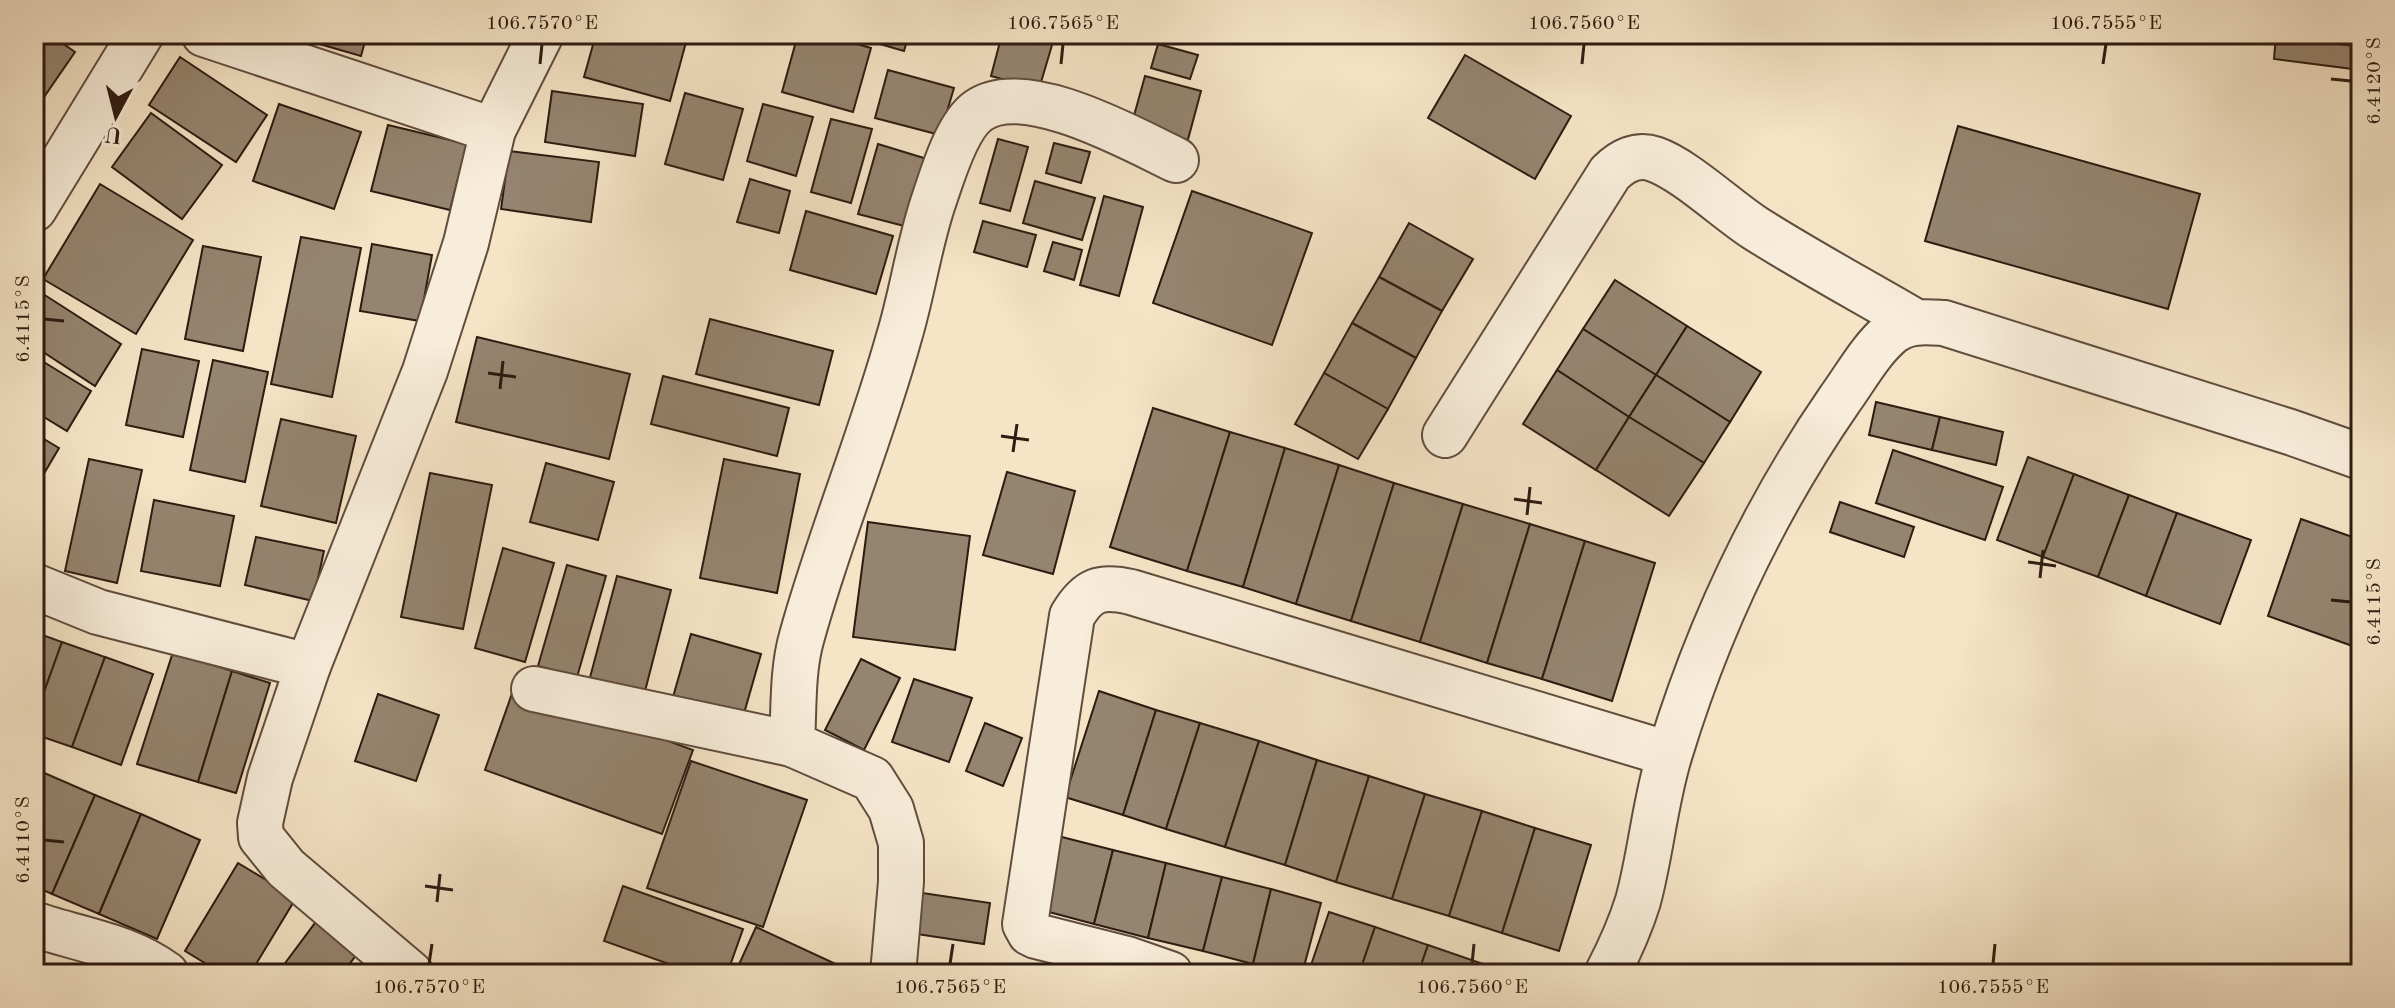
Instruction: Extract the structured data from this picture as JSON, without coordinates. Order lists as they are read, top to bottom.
{
  "north": "bottom",
  "coordinates": [
    "106.7570°E",
    "106.7565°E",
    "106.7560°E",
    "106.7555°E",
    "6.4120°S",
    "6.4115°S",
    "6.4110°S"
  ]
}
